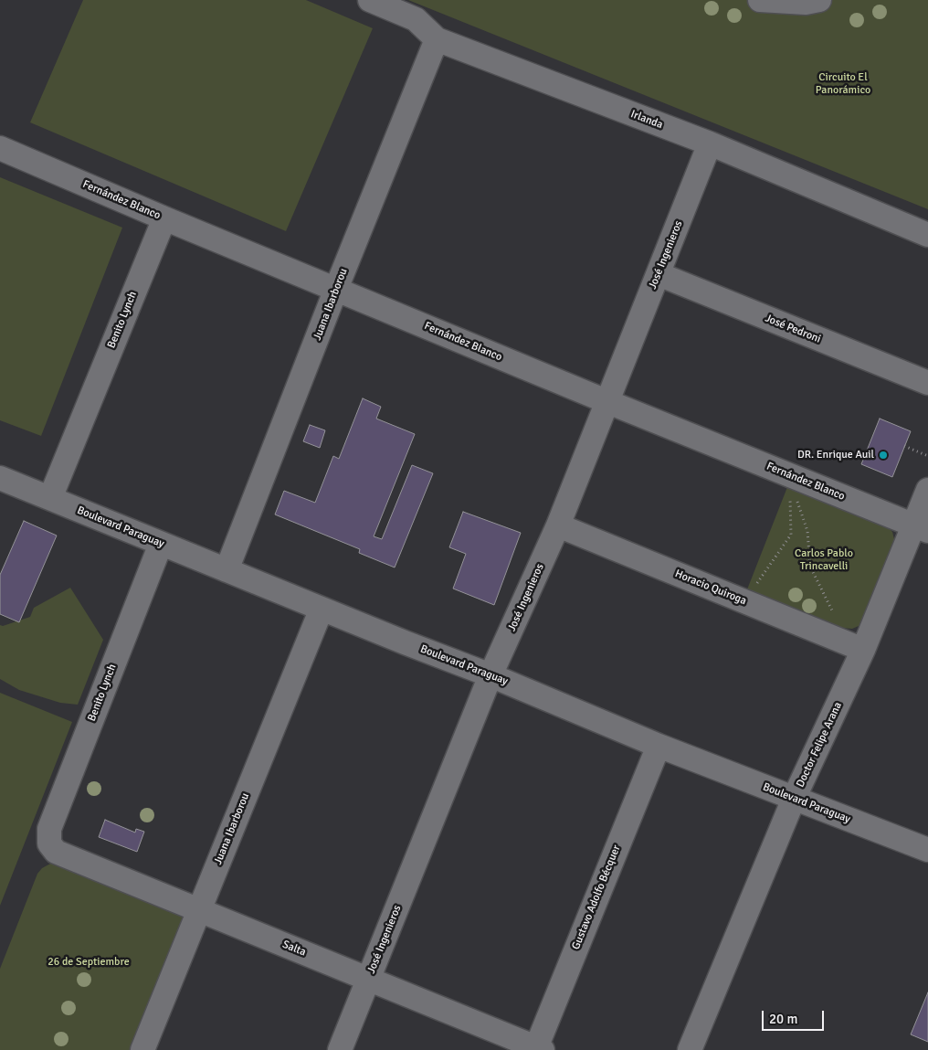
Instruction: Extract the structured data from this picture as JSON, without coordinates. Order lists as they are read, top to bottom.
{
  "streets": {
    "street": [
      "Irlanda",
      "Fernández Blanco",
      "José Ingenieros",
      "Juana Ibarborou",
      "Benito Lynch",
      "José Pedroni",
      "Boulevard Paraguay",
      "Horacio Quiroga",
      "Doctor Felipe Arana",
      "Gustavo Adolfo Bécquer",
      "Salta"
    ]
  },
  "crossings": [
    ["Irlanda", "José Ingenieros"],
    ["Irlanda", "Juana Ibarborou"],
    ["Fernández Blanco", "José Ingenieros"],
    ["Fernández Blanco", "Juana Ibarborou"],
    ["Fernández Blanco", "Benito Lynch"],
    ["Fernández Blanco", "Doctor Felipe Arana"],
    ["José Ingenieros", "José Pedroni"],
    ["José Ingenieros", "Boulevard Paraguay"],
    ["José Ingenieros", "Horacio Quiroga"],
    ["José Ingenieros", "Salta"],
    ["Juana Ibarborou", "Boulevard Paraguay"],
    ["Juana Ibarborou", "Salta"],
    ["Benito Lynch", "Boulevard Paraguay"],
    ["Benito Lynch", "Salta"],
    ["Boulevard Paraguay", "Doctor Felipe Arana"],
    ["Boulevard Paraguay", "Gustavo Adolfo Bécquer"],
    ["Horacio Quiroga", "Doctor Felipe Arana"],
    ["Gustavo Adolfo Bécquer", "Salta"]
  ],
  "parks": ["Circuito El Panorámico", "Carlos Pablo Trincavelli", "26 de Septiembre"],
  "places": ["DR. Enrique Auil"],
  "scale_bar": "20 m"
}
